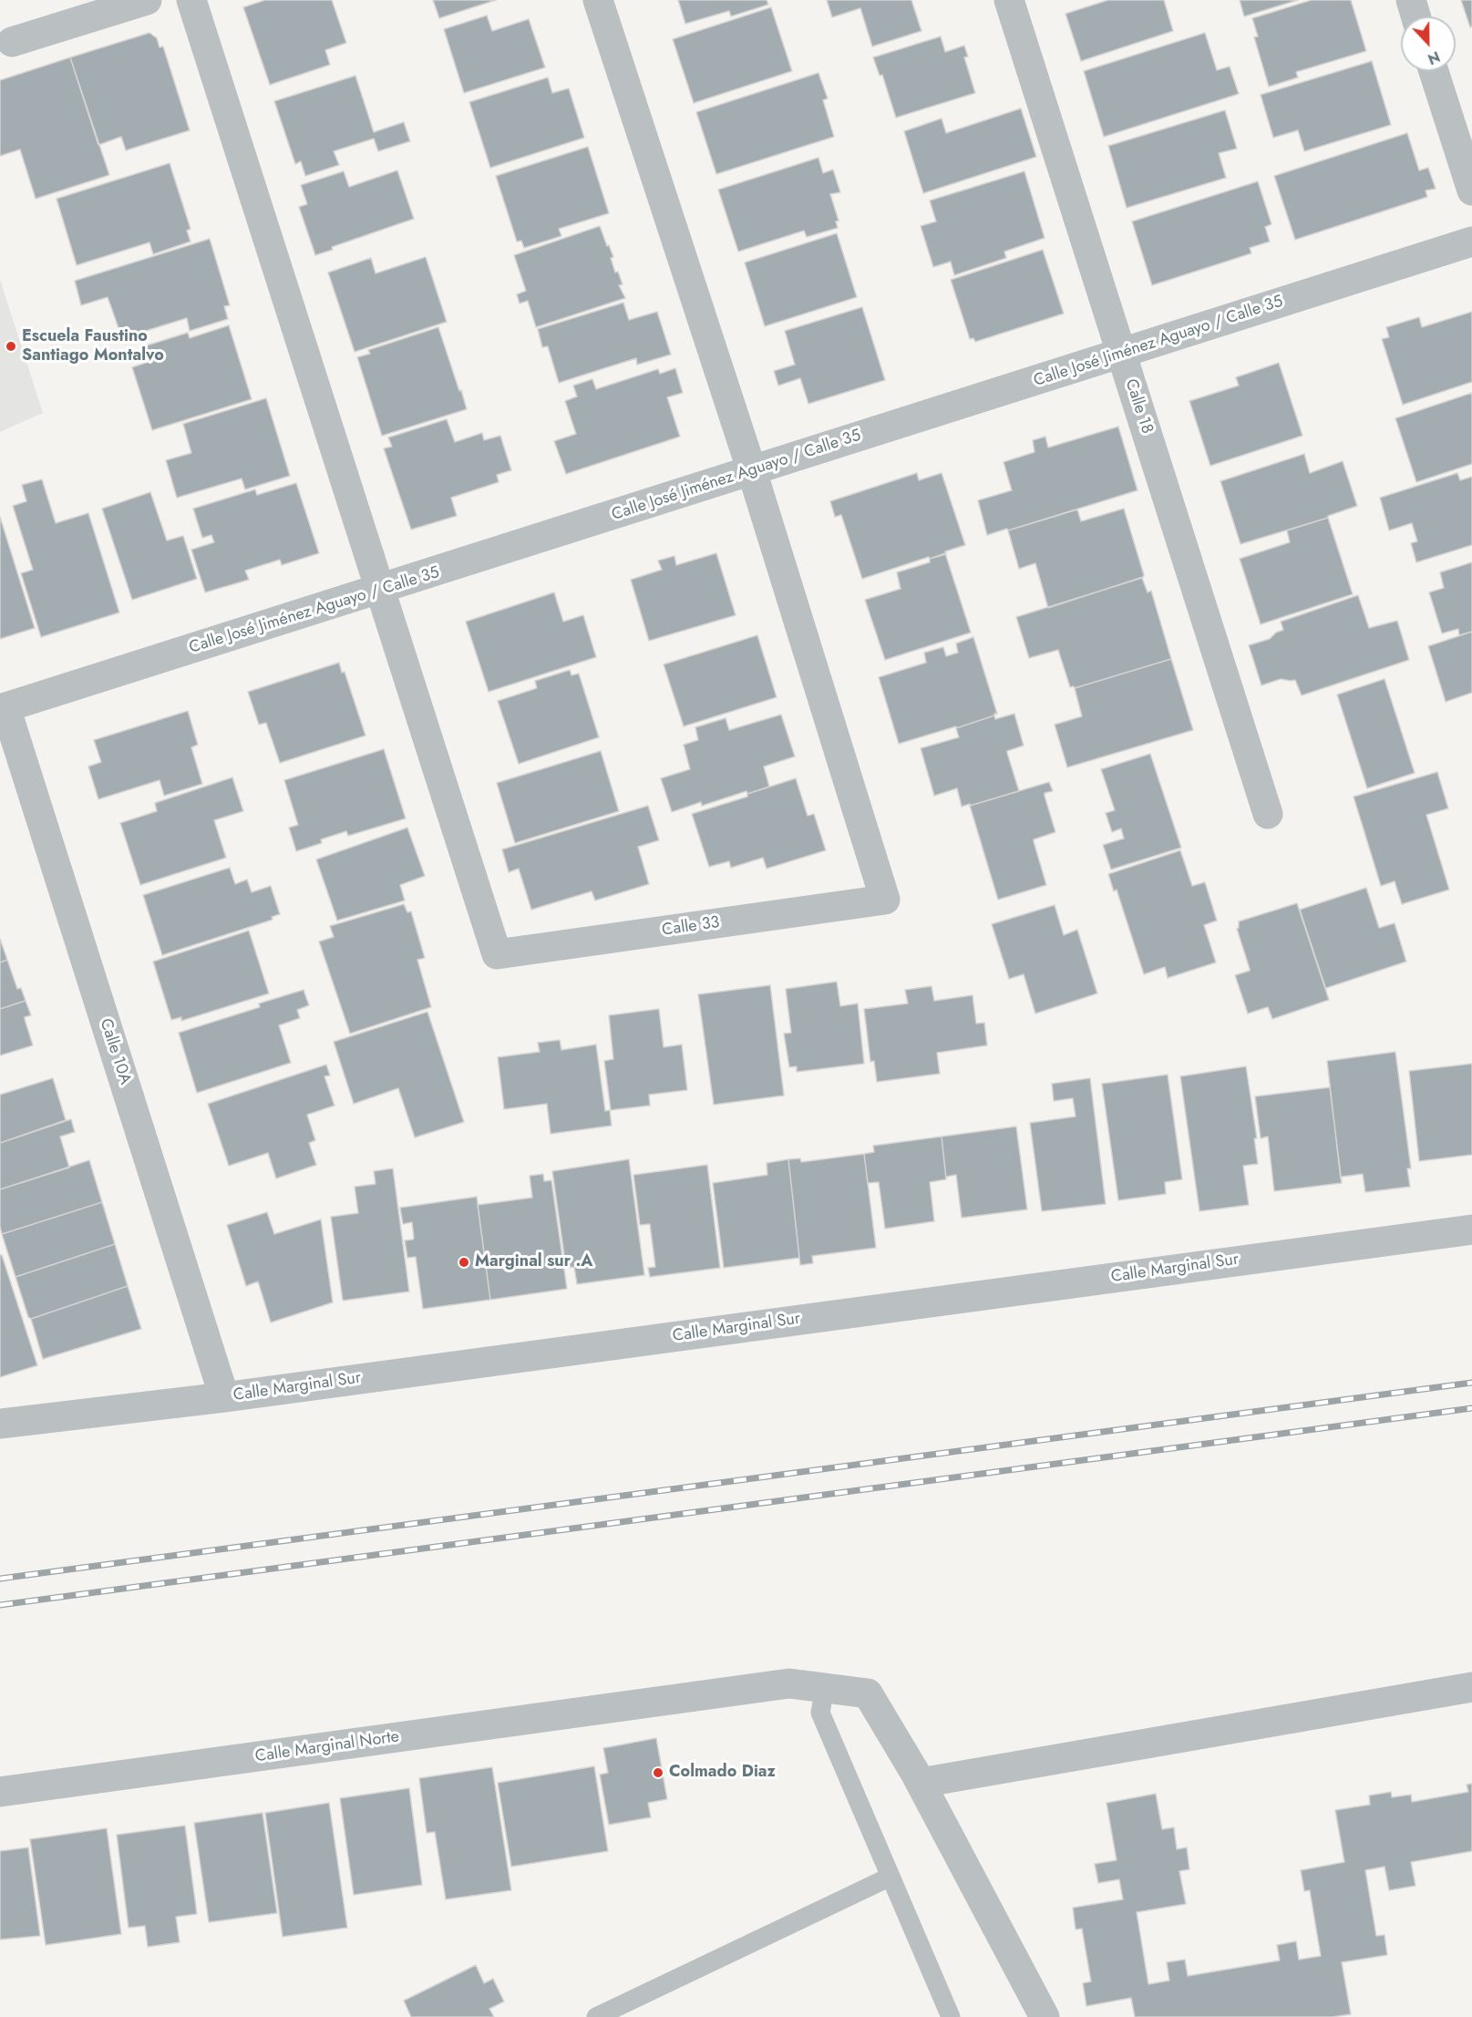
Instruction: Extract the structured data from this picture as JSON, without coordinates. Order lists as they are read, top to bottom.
{
  "streets": {
    "street": [
      "Calle José Jiménez Aguayo / Calle 35",
      "Calle 18",
      "Calle 33",
      "Calle 10A",
      "Calle Marginal Sur",
      "Calle Marginal Norte"
    ]
  },
  "crossings": [
    ["Calle José Jiménez Aguayo / Calle 35", "Calle 18"],
    ["Calle José Jiménez Aguayo / Calle 35", "Calle 33"],
    ["Calle José Jiménez Aguayo / Calle 35", "Calle 10A"],
    ["Calle 10A", "Calle Marginal Sur"]
  ],
  "places": ["Escuela Faustino Santiago Montalvo", "Marginal sur .A", "Colmado Diaz"],
  "north": "bottom"
}
